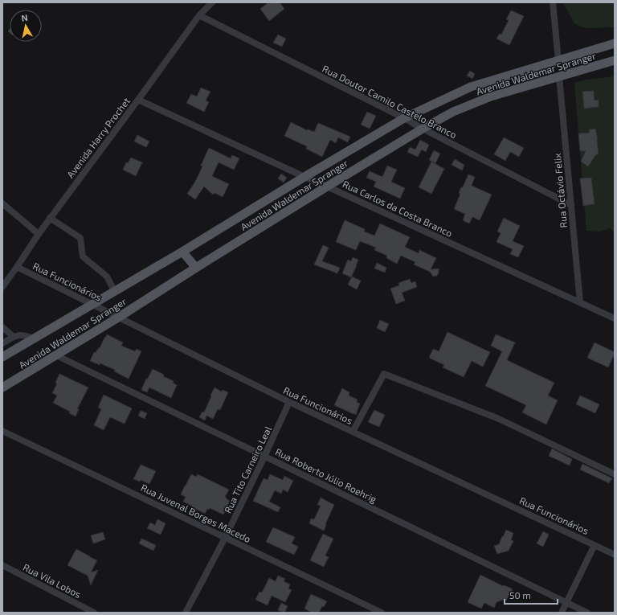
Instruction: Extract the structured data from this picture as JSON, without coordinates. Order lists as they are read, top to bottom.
{
  "streets": {
    "main road": ["Avenida Waldemar Spranger"],
    "street": [
      "Rua Doutor Camilo Castelo Branco",
      "Avenida Harry Prochet",
      "Rua Octávio Felix",
      "Rua Carlos da Costa Branco",
      "Rua Funcionários",
      "Rua Tito Carneiro Leal",
      "Rua Roberto Júlio Roehrig",
      "Rua Juvenal Borges Macedo",
      "Rua Vila Lobos"
    ]
  },
  "crossings": [
    ["Avenida Waldemar Spranger", "Rua Doutor Camilo Castelo Branco"],
    ["Avenida Waldemar Spranger", "Rua Octávio Felix"],
    ["Avenida Waldemar Spranger", "Rua Carlos da Costa Branco"],
    ["Avenida Waldemar Spranger", "Rua Funcionários"],
    ["Avenida Waldemar Spranger", "Rua Roberto Júlio Roehrig"],
    ["Rua Doutor Camilo Castelo Branco", "Avenida Harry Prochet"],
    ["Rua Doutor Camilo Castelo Branco", "Rua Octávio Felix"],
    ["Avenida Harry Prochet", "Rua Carlos da Costa Branco"],
    ["Avenida Harry Prochet", "Rua Funcionários"],
    ["Rua Octávio Felix", "Rua Carlos da Costa Branco"],
    ["Rua Funcionários", "Rua Tito Carneiro Leal"],
    ["Rua Tito Carneiro Leal", "Rua Roberto Júlio Roehrig"],
    ["Rua Tito Carneiro Leal", "Rua Juvenal Borges Macedo"]
  ],
  "scale_bar": "50 m",
  "north": "top"
}
